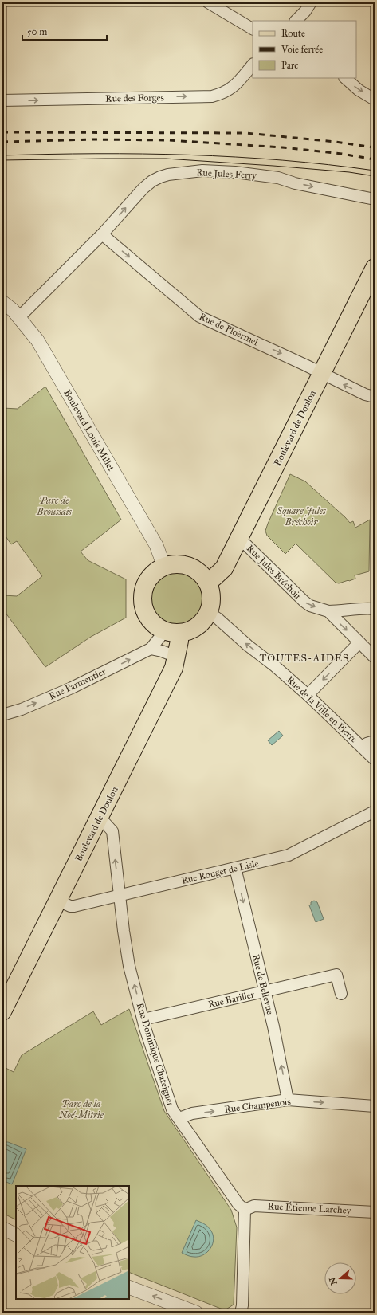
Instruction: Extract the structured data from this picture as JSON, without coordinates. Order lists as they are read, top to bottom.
{
  "streets": {
    "main road": ["Boulevard de Doulon"],
    "street": [
      "Rue des Forges",
      "Rue Jules Ferry",
      "Rue de Ploërmel",
      "Boulevard Louis Millet",
      "Rue Jules Bréchoir",
      "Rue Parmentier",
      "Rue de la Ville en Pierre",
      "Rue Rouget de Lisle",
      "Rue de Bellevue",
      "Rue Bariller",
      "Rue Dominique Chateigner",
      "Rue Champenois",
      "Rue Étienne Larchey"
    ]
  },
  "crossings": [
    ["Rue Jules Ferry", "Rue de Ploërmel"],
    ["Rue Jules Ferry", "Boulevard Louis Millet"],
    ["Rue de Ploërmel", "Boulevard de Doulon"],
    ["Boulevard de Doulon", "Boulevard Louis Millet"],
    ["Boulevard de Doulon", "Rue Jules Bréchoir"],
    ["Boulevard de Doulon", "Rue Parmentier"],
    ["Boulevard de Doulon", "Rue de la Ville en Pierre"],
    ["Boulevard de Doulon", "Rue Rouget de Lisle"],
    ["Boulevard de Doulon", "Rue Dominique Chateigner"],
    ["Boulevard Louis Millet", "Rue Parmentier"],
    ["Boulevard Louis Millet", "Rue de la Ville en Pierre"],
    ["Rue Parmentier", "Rue de la Ville en Pierre"],
    ["Rue Rouget de Lisle", "Rue de Bellevue"],
    ["Rue Rouget de Lisle", "Rue Dominique Chateigner"],
    ["Rue de Bellevue", "Rue Bariller"],
    ["Rue de Bellevue", "Rue Champenois"],
    ["Rue Bariller", "Rue Dominique Chateigner"],
    ["Rue Dominique Chateigner", "Rue Champenois"],
    ["Rue Dominique Chateigner", "Rue Étienne Larchey"]
  ],
  "one_way": [
    "Rue des Forges",
    "Rue Jules Ferry",
    "Rue Jules Bréchoir",
    "Rue Parmentier",
    "Rue Dominique Chateigner",
    "Rue Champenois"
  ],
  "districts": ["TOUTES-AIDES"],
  "parks": ["Parc de Broussais", "Square Jules Bréchoir", "Parc de la Noé-Mitrie"],
  "legend": ["Route", "Voie ferrée", "Parc"],
  "scale_bar": "50 m",
  "north": "left"
}
